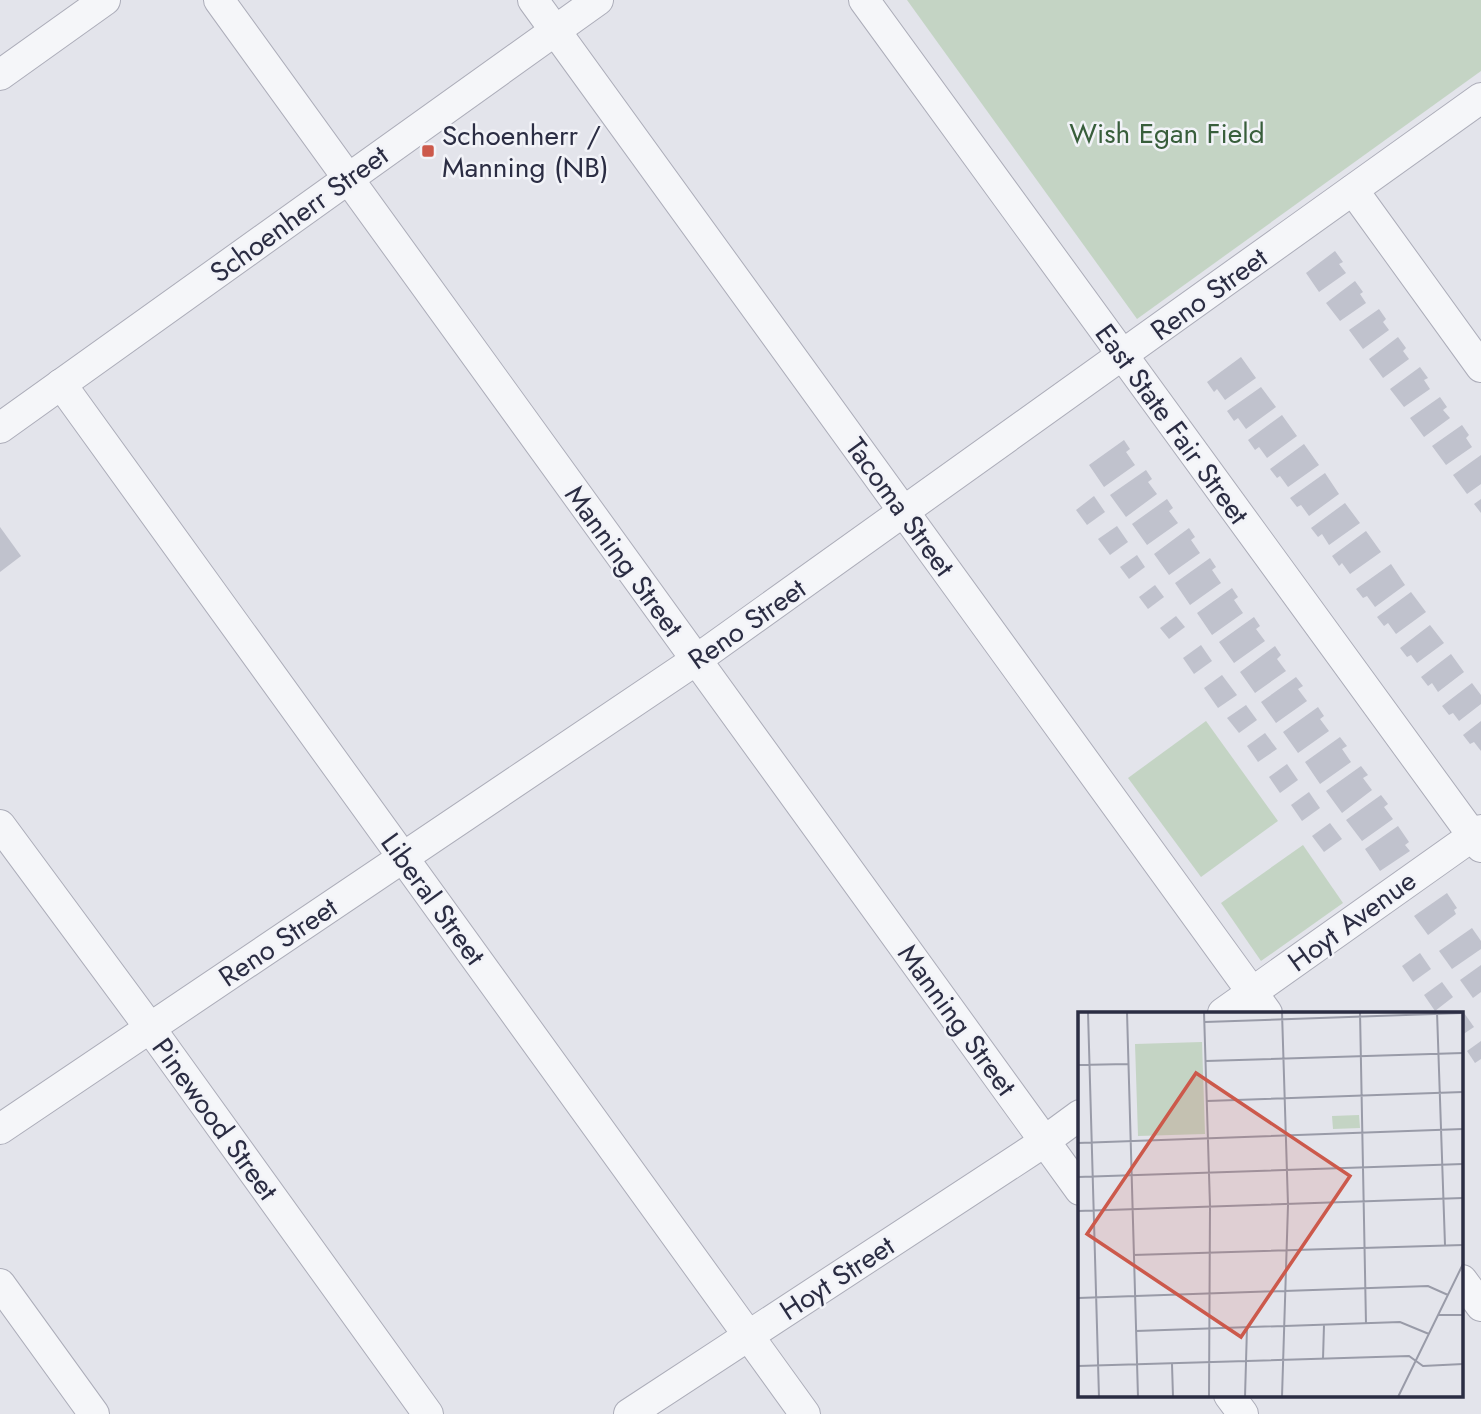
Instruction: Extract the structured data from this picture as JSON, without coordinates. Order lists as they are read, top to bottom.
{
  "streets": {
    "street": [
      "Schoenherr Street",
      "Reno Street",
      "East State Fair Street",
      "Tacoma Street",
      "Manning Street",
      "Liberal Street",
      "Hoyt Avenue",
      "Pinewood Street",
      "Hoyt Street"
    ]
  },
  "crossings": [
    ["Schoenherr Street", "Tacoma Street"],
    ["Schoenherr Street", "Manning Street"],
    ["Schoenherr Street", "Liberal Street"],
    ["Reno Street", "East State Fair Street"],
    ["Reno Street", "Tacoma Street"],
    ["Reno Street", "Manning Street"],
    ["Reno Street", "Liberal Street"],
    ["Reno Street", "Pinewood Street"],
    ["East State Fair Street", "Hoyt Avenue"],
    ["Tacoma Street", "Hoyt Avenue"],
    ["Manning Street", "Hoyt Street"],
    ["Liberal Street", "Hoyt Street"]
  ],
  "parks": ["Wish Egan Field"],
  "places": {
    "transit": ["Schoenherr / Manning (NB)"]
  }
}
